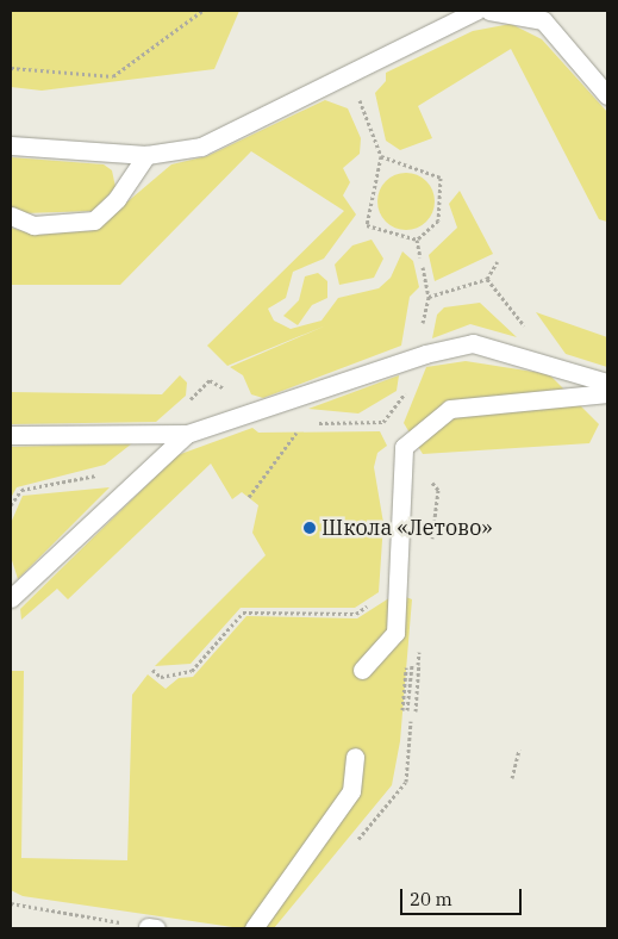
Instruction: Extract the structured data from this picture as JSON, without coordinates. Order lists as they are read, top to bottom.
{
  "places": ["Школа «Летово»"],
  "scale_bar": "20 m"
}
